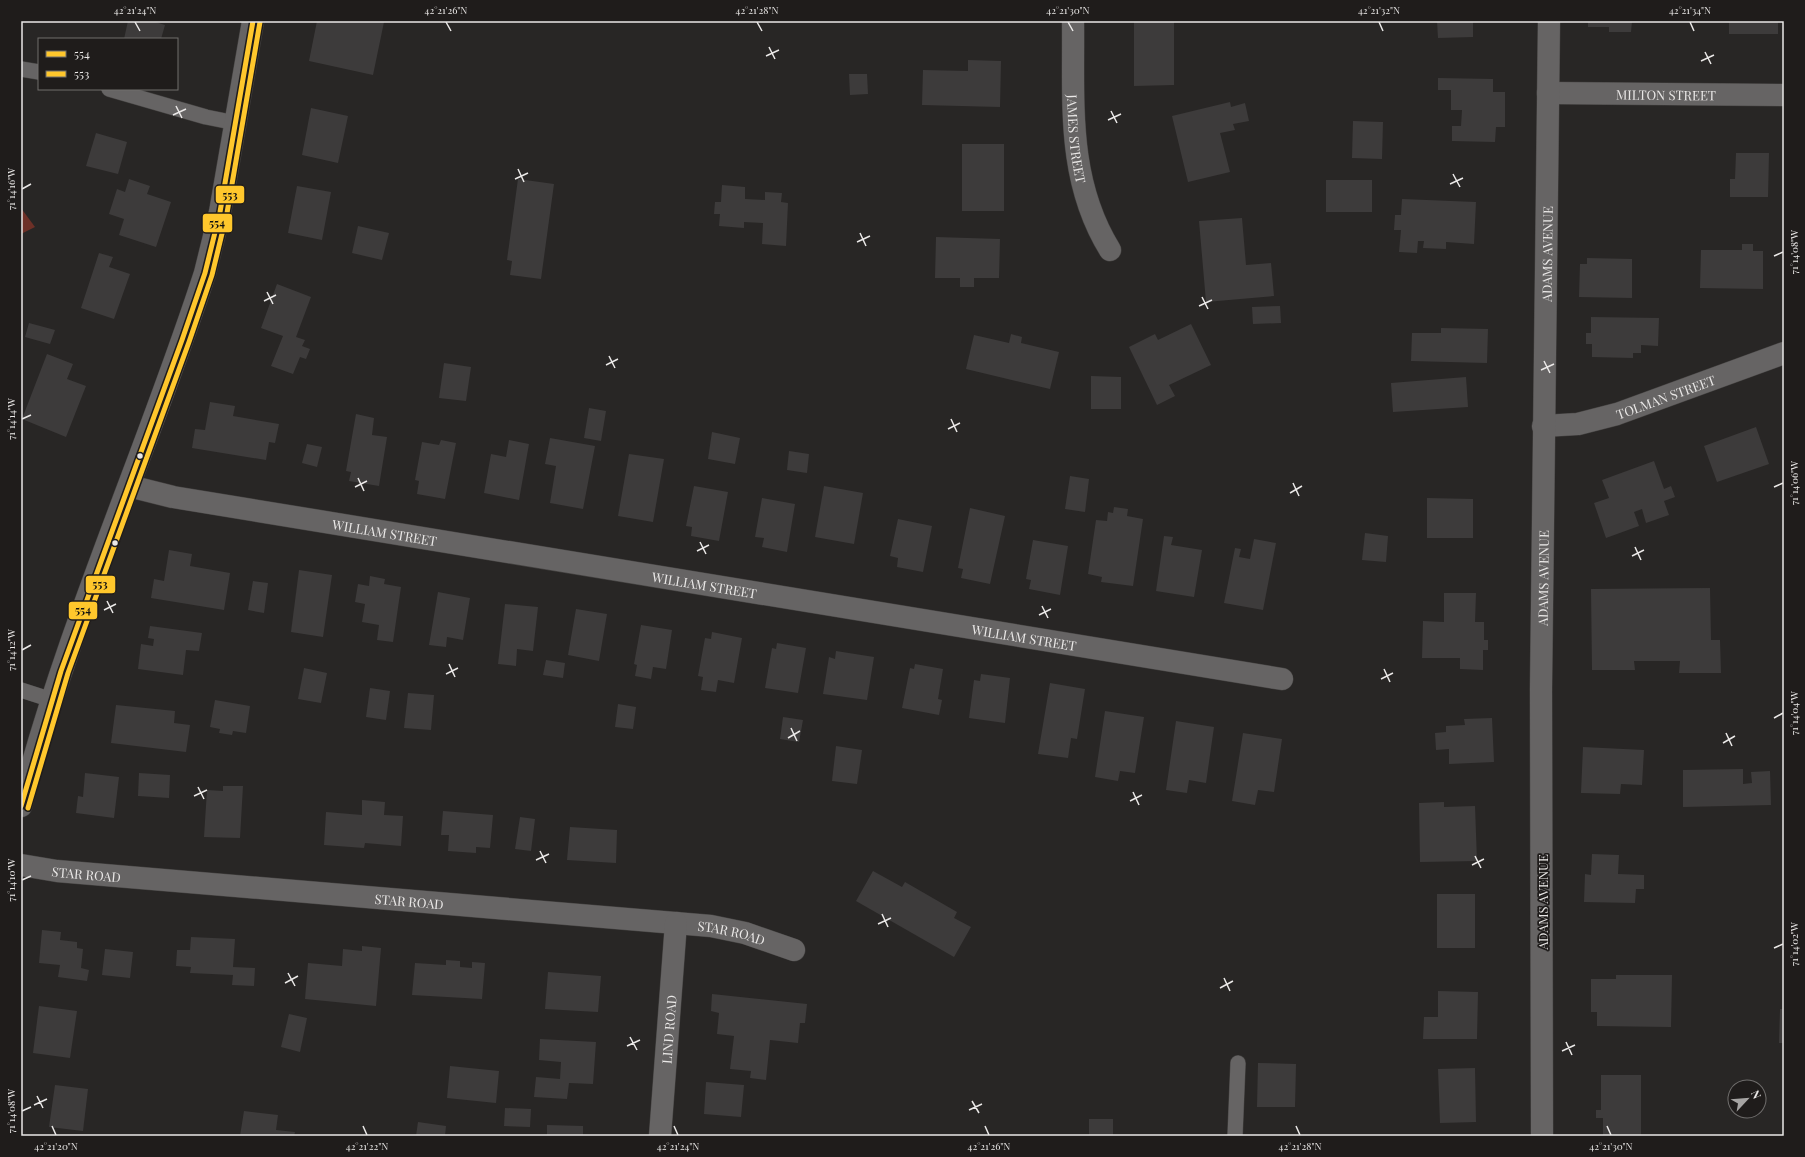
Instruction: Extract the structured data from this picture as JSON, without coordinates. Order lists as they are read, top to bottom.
{
  "streets": {
    "street": [
      "MILTON STREET",
      "JAMES STREET",
      "ADAMS AVENUE",
      "TOLMAN STREET",
      "WILLIAM STREET",
      "STAR ROAD",
      "LIND ROAD"
    ]
  },
  "crossings": [
    ["MILTON STREET", "ADAMS AVENUE"],
    ["ADAMS AVENUE", "TOLMAN STREET"],
    ["STAR ROAD", "LIND ROAD"]
  ],
  "lines": ["transit line 554", "transit line 553"],
  "legend": ["554", "553"],
  "north": "top right",
  "coordinates": [
    "42°21'24\"N",
    "42°21'26\"N",
    "42°21'28\"N",
    "42°21'30\"N",
    "42°21'32\"N",
    "42°21'34\"N",
    "71°14'16\"W",
    "71°14'08\"W",
    "71°14'14\"W",
    "71°14'06\"W",
    "71°14'12\"W",
    "71°14'04\"W",
    "71°14'10\"W",
    "71°14'02\"W",
    "42°21'20\"N",
    "42°21'22\"N"
  ]
}
